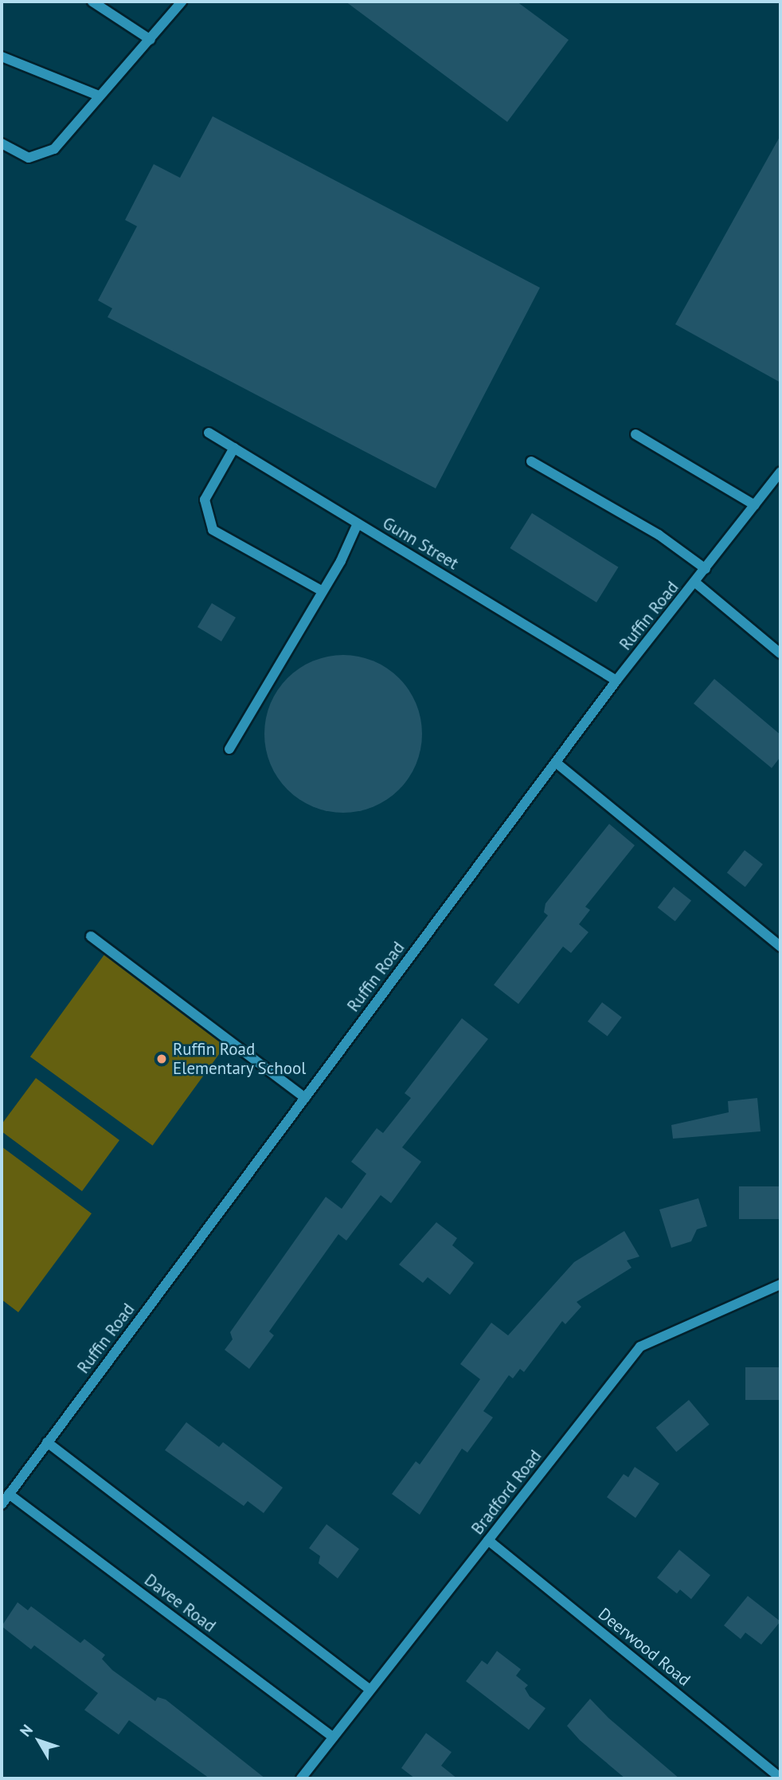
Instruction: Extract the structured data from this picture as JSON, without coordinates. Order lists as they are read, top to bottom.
{
  "streets": {
    "street": [
      "Gunn Street",
      "Ruffin Road",
      "Bradford Road",
      "Davee Road",
      "Deerwood Road"
    ]
  },
  "crossings": [
    ["Gunn Street", "Ruffin Road"],
    ["Ruffin Road", "Davee Road"],
    ["Bradford Road", "Davee Road"],
    ["Bradford Road", "Deerwood Road"]
  ],
  "places": ["Ruffin Road Elementary School"],
  "north": "top left"
}
